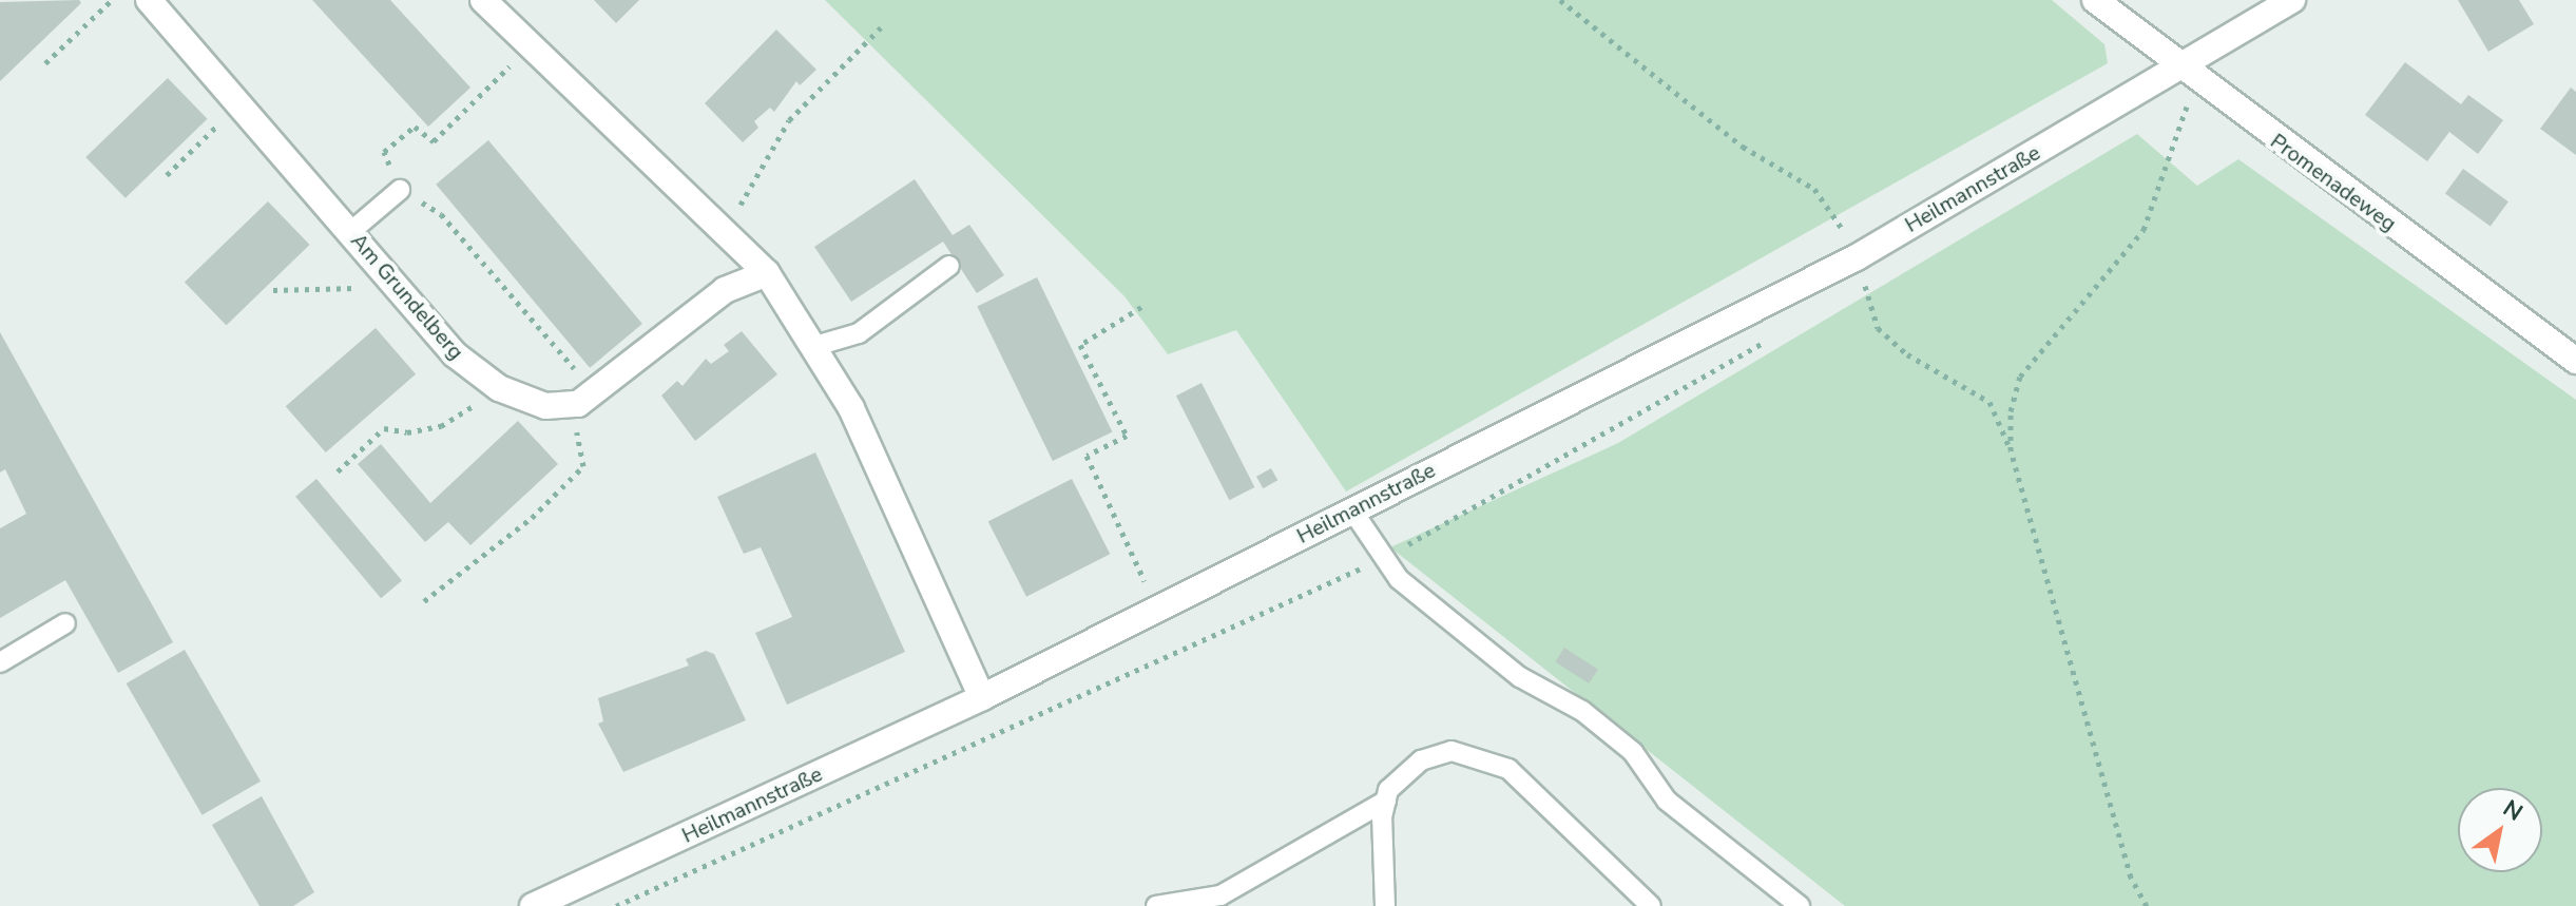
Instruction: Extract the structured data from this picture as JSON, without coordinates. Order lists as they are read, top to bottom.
{
  "streets": {
    "street": ["Promenadeweg", "Heilmannstraße", "Am Grundelberg"]
  },
  "crossings": [
    ["Promenadeweg", "Heilmannstraße"]
  ],
  "north": "top right"
}
